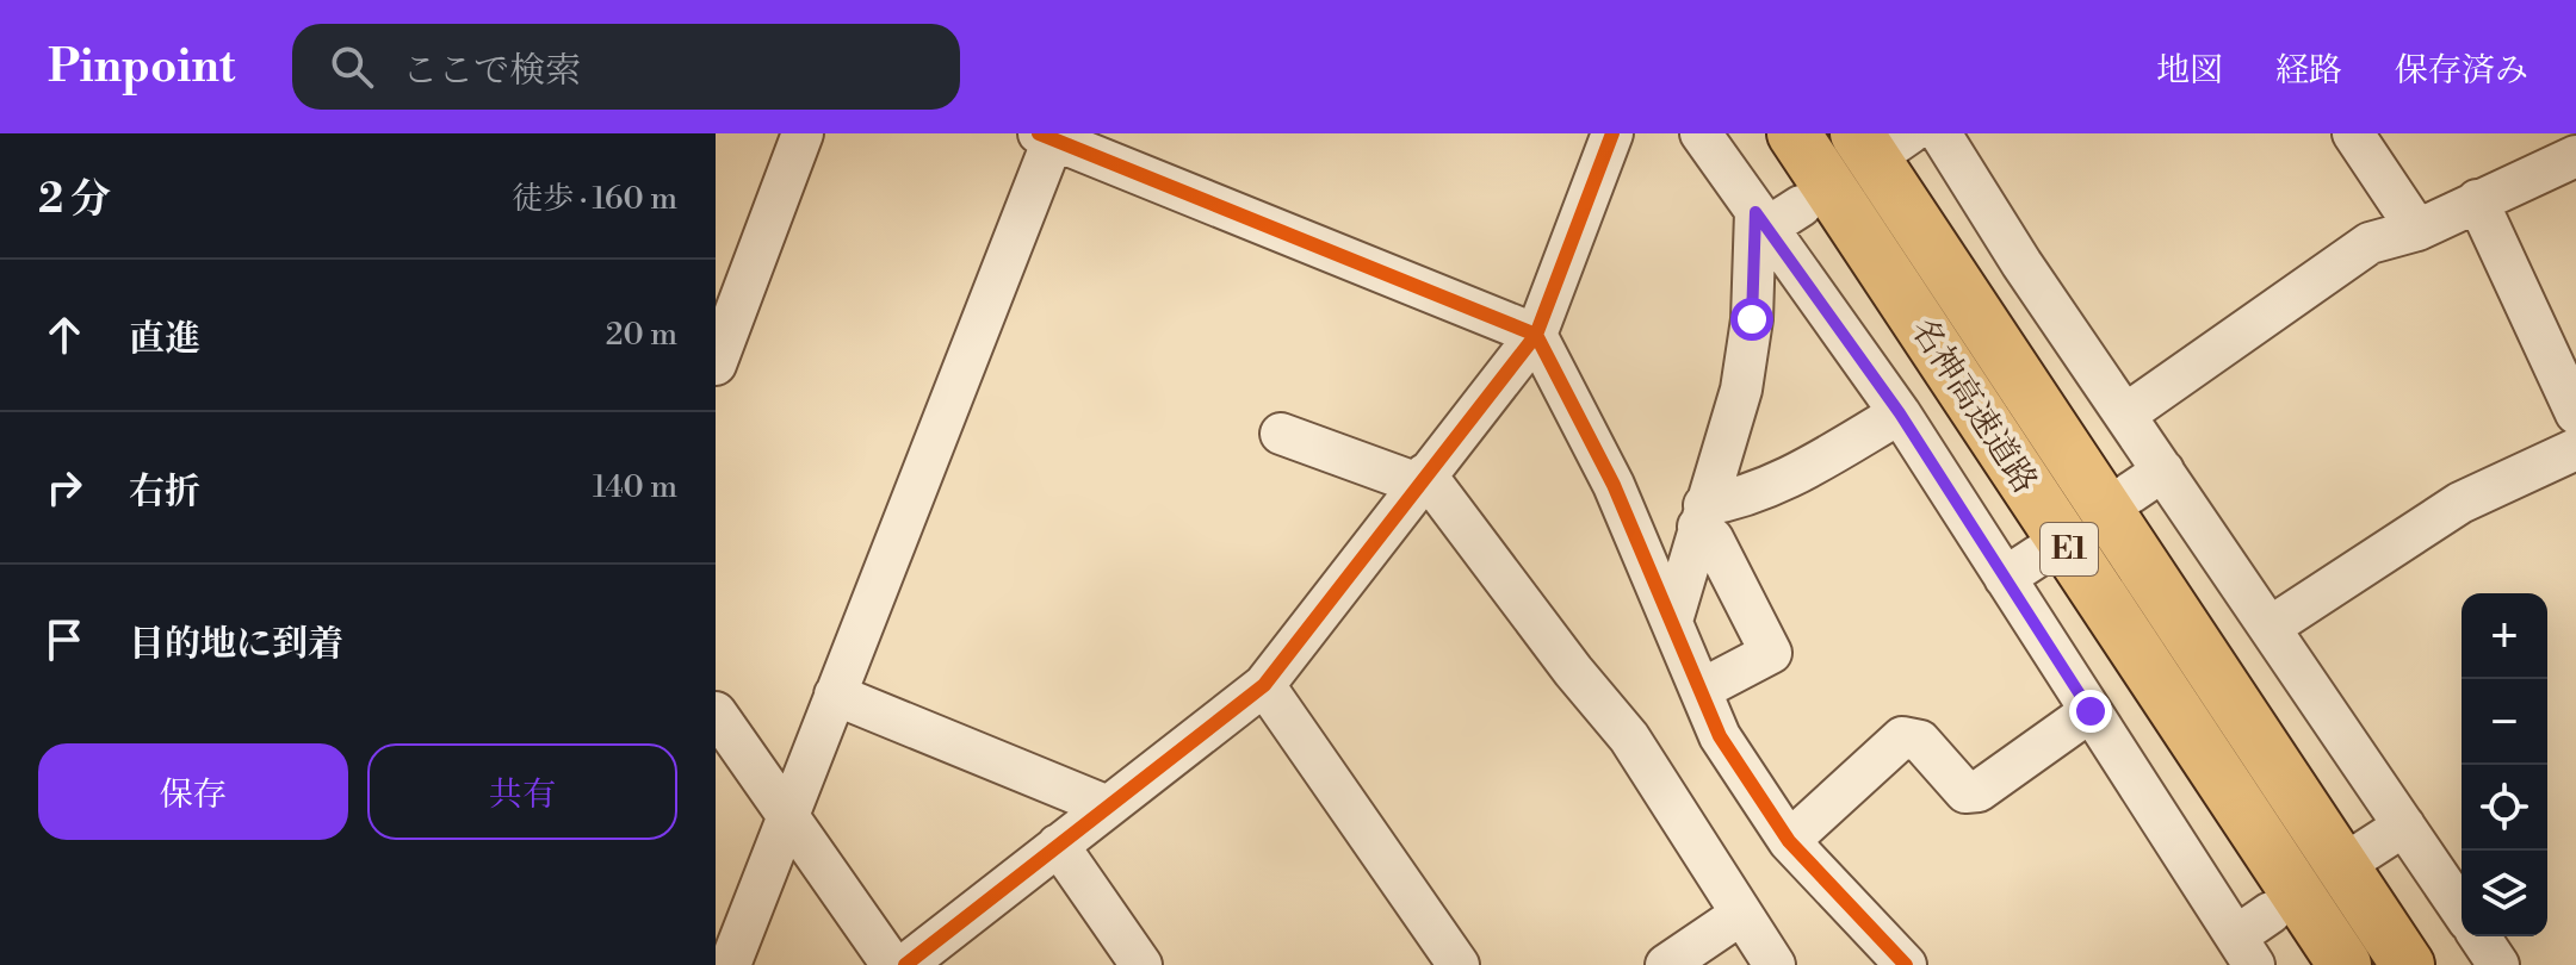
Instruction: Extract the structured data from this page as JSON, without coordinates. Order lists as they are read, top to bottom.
{
  "streets": {
    "highway": ["名神高速道路", "E1"]
  },
  "page": {
    "header": "Pinpoint",
    "search": "ここで検索",
    "nav": ["地図", "経路", "保存済み"],
    "heading": ["2 分", "徒歩 · 160 m"],
    "list": [
      ["直進", "20 m"],
      ["右折", "140 m"],
      "目的地に到着"
    ],
    "map_buttons": ["+", "−"],
    "buttons": ["保存", "共有"]
  }
}
